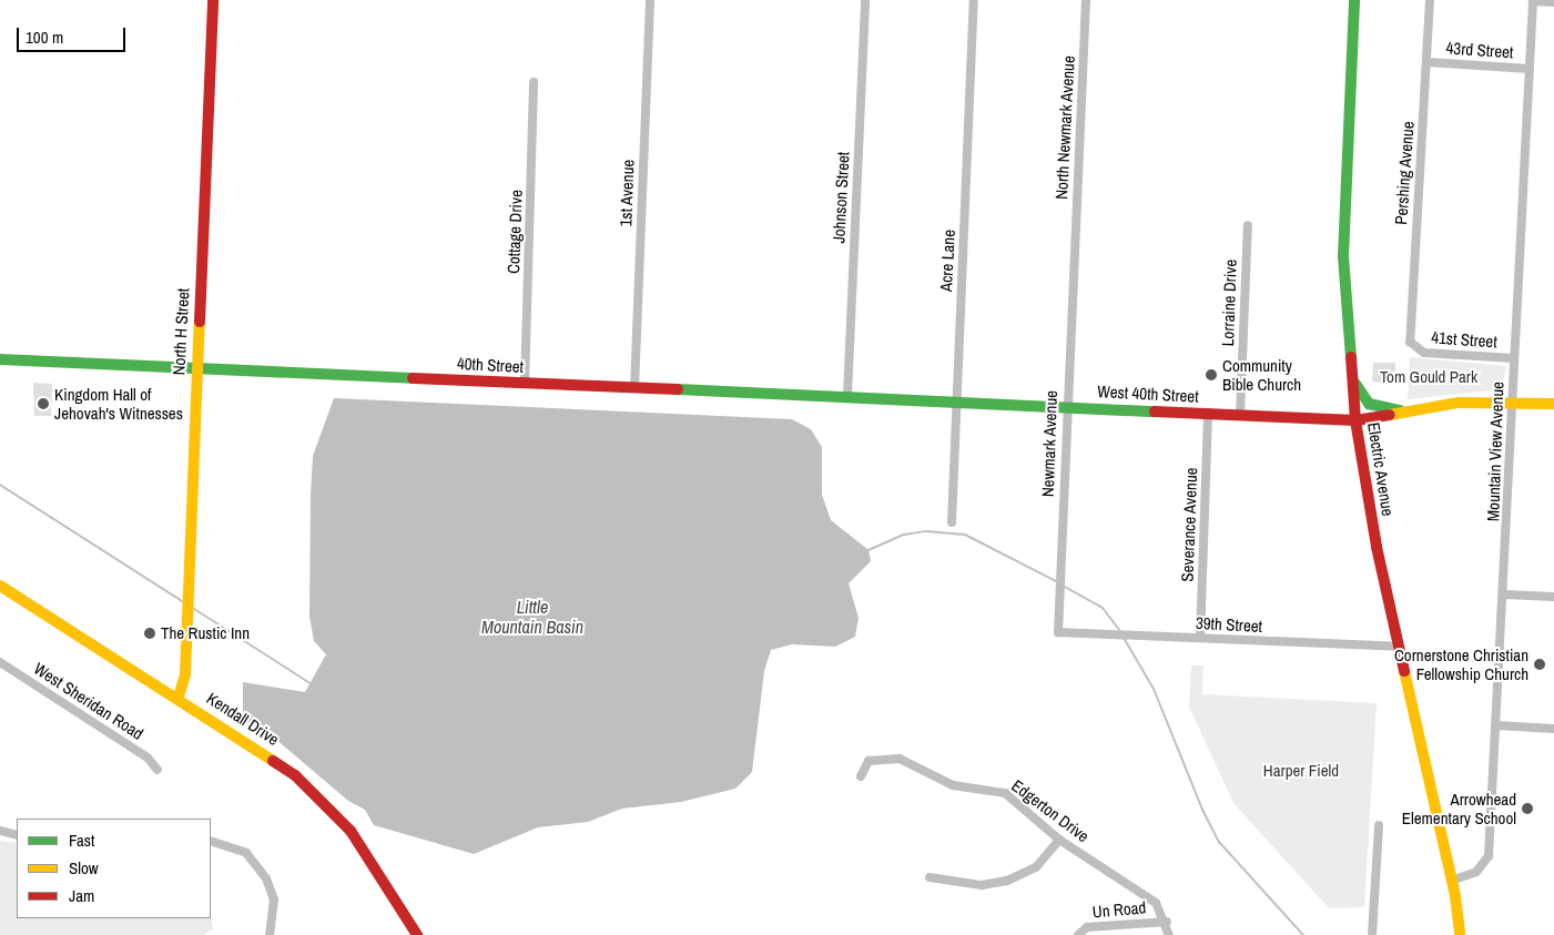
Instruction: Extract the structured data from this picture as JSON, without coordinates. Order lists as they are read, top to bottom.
{
  "streets": {
    "main road": [
      "North H Street",
      "40th Street",
      "West 40th Street",
      "Electric Avenue",
      "Kendall Drive"
    ],
    "street": [
      "43rd Street",
      "North Newmark Avenue",
      "Pershing Avenue",
      "1st Avenue",
      "Johnson Street",
      "Cottage Drive",
      "Acre Lane",
      "Lorraine Drive",
      "41st Street",
      "Newmark Avenue",
      "Mountain View Avenue",
      "Severance Avenue",
      "39th Street",
      "West Sheridan Road",
      "Edgerton Drive",
      "Un Road"
    ]
  },
  "crossings": [
    ["43rd Street", "Pershing Avenue"],
    ["43rd Street", "Mountain View Avenue"],
    ["North Newmark Avenue", "Newmark Avenue"],
    ["Pershing Avenue", "41st Street"],
    ["1st Avenue", "40th Street"],
    ["Johnson Street", "40th Street"],
    ["Cottage Drive", "40th Street"],
    ["Acre Lane", "40th Street"],
    ["Lorraine Drive", "West 40th Street"],
    ["North H Street", "40th Street"],
    ["North H Street", "Kendall Drive"],
    ["41st Street", "Mountain View Avenue"],
    ["40th Street", "West 40th Street"],
    ["West 40th Street", "Newmark Avenue"],
    ["West 40th Street", "Mountain View Avenue"],
    ["West 40th Street", "Electric Avenue"],
    ["West 40th Street", "Severance Avenue"],
    ["Newmark Avenue", "39th Street"],
    ["Mountain View Avenue", "Electric Avenue"],
    ["Electric Avenue", "39th Street"],
    ["Severance Avenue", "39th Street"],
    ["Edgerton Drive", "Un Road"]
  ],
  "water": ["Little Mountain Basin"],
  "parks": ["Tom Gould Park", "Harper Field"],
  "places": [
    "Community Bible Church",
    "Kingdom Hall of Jehovah's Witnesses",
    "The Rustic Inn",
    "Cornerstone Christian Fellowship Church",
    "Arrowhead Elementary School"
  ],
  "legend": ["Fast", "Slow", "Jam"],
  "scale_bar": "100 m"
}
